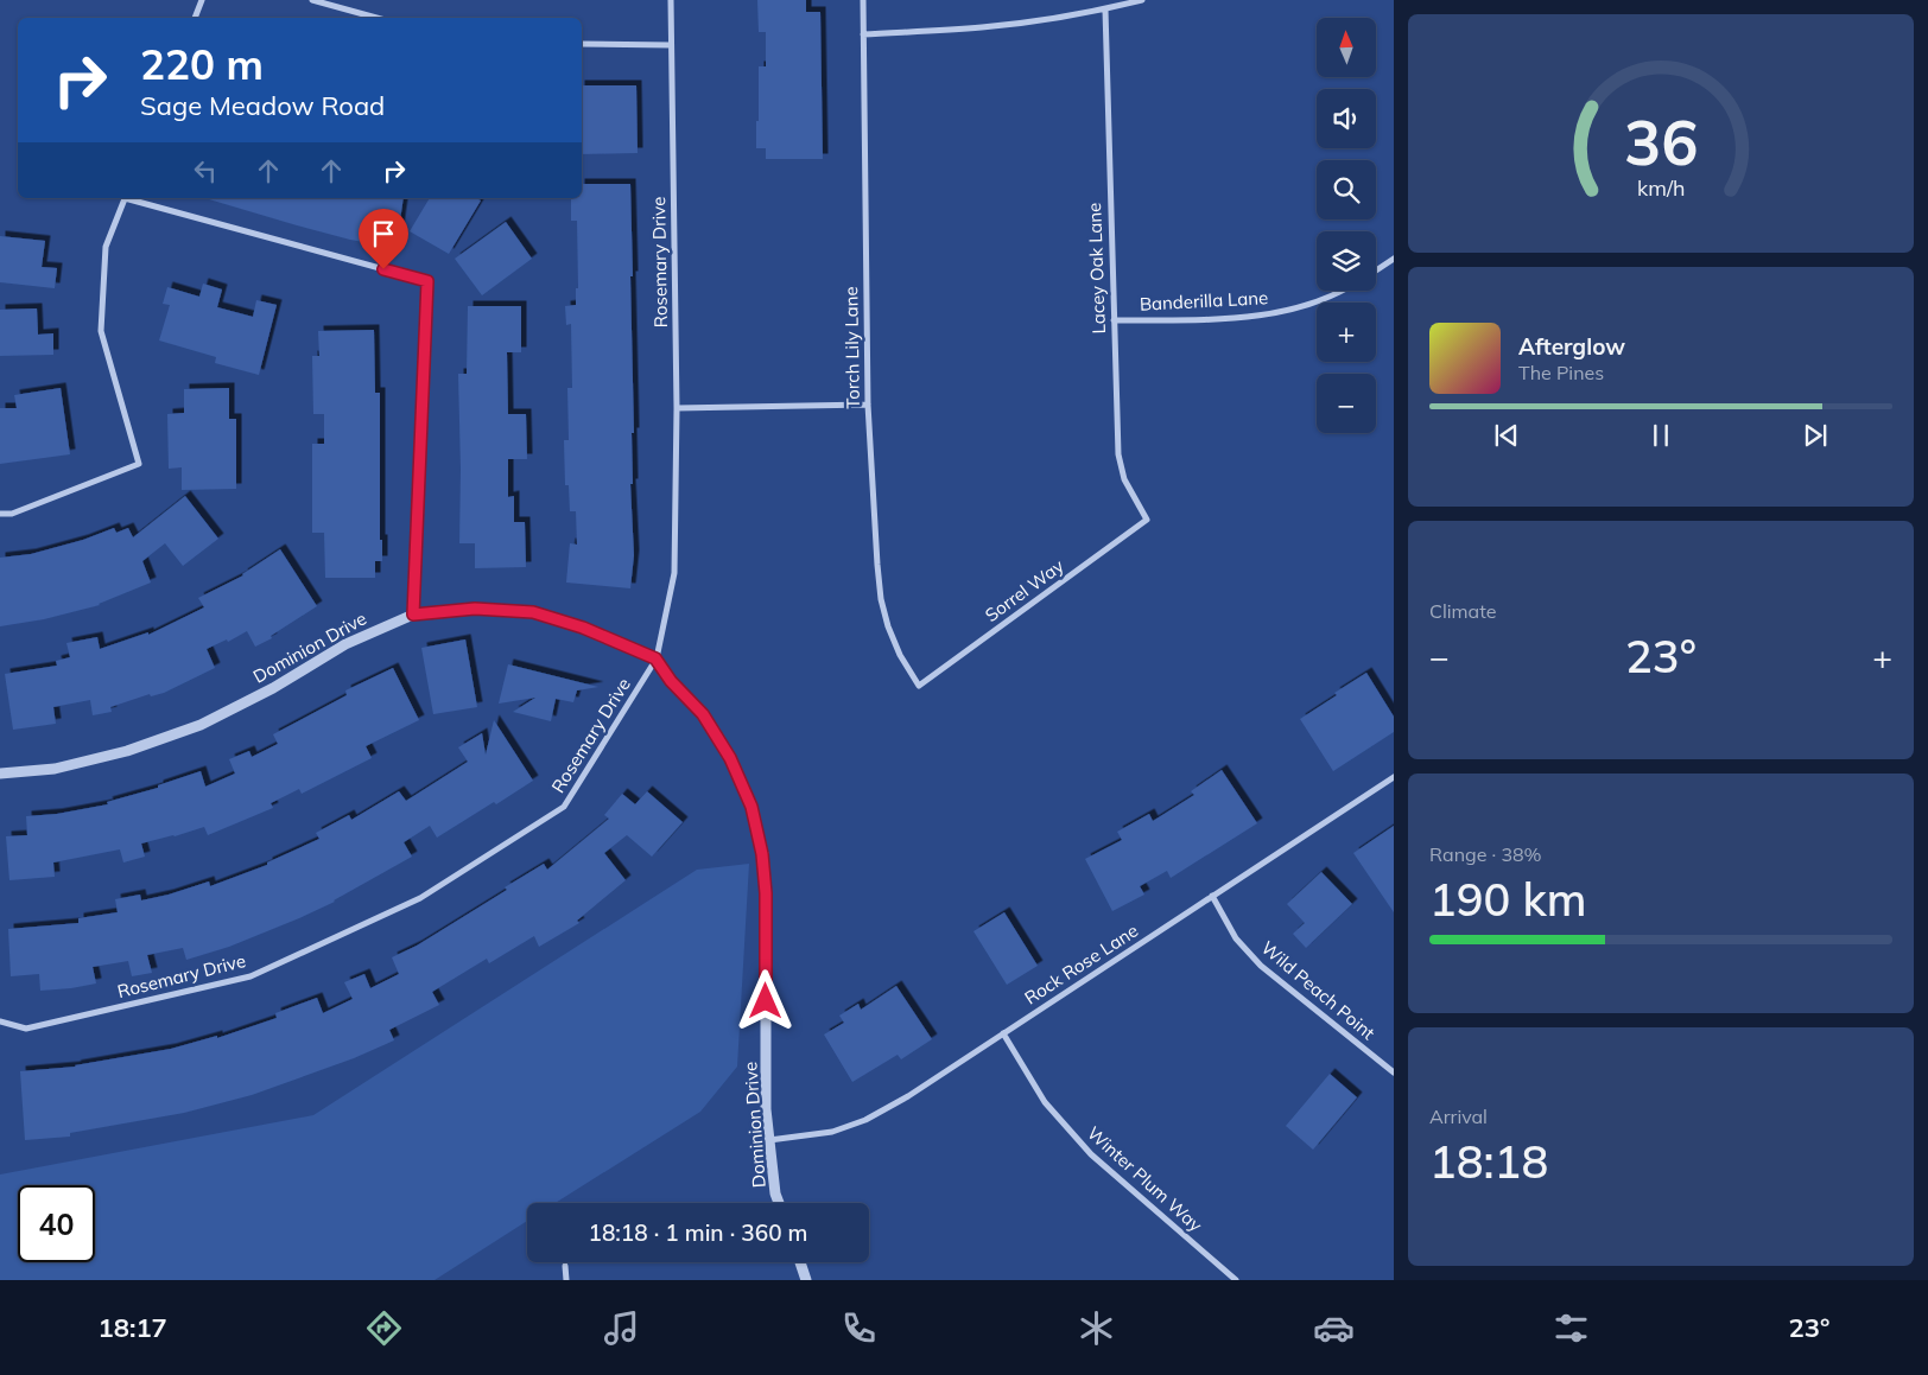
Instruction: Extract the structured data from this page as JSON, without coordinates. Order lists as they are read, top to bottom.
{
  "streets": {
    "street": [
      "Rosemary Drive",
      "Lacey Oak Lane",
      "Banderilla Lane",
      "Torch Lily Lane",
      "Sorrel Way",
      "Dominion Drive",
      "Rock Rose Lane",
      "Wild Peach Point",
      "Winter Plum Way"
    ]
  },
  "crossings": [
    ["Rosemary Drive", "Dominion Drive"],
    ["Lacey Oak Lane", "Banderilla Lane"],
    ["Lacey Oak Lane", "Sorrel Way"],
    ["Torch Lily Lane", "Sorrel Way"],
    ["Dominion Drive", "Rock Rose Lane"],
    ["Rock Rose Lane", "Wild Peach Point"],
    ["Rock Rose Lane", "Winter Plum Way"]
  ],
  "north": "top",
  "page": {
    "map_buttons": ["+", "−"],
    "turn": ["220 m", "Sage Meadow Road"],
    "song": ["Afterglow", "The Pines"],
    "tile": [
      "Climate",
      ["Range · 38%", "190 km"],
      ["Arrival", "18:18"]
    ],
    "heat": ["−", "23°", "+"],
    "limit": "40",
    "trip": "18:18 · 1 min · 360 m",
    "tabs": ["18:17", "23°"],
    "gauge": ["36", "km/h"]
  }
}
